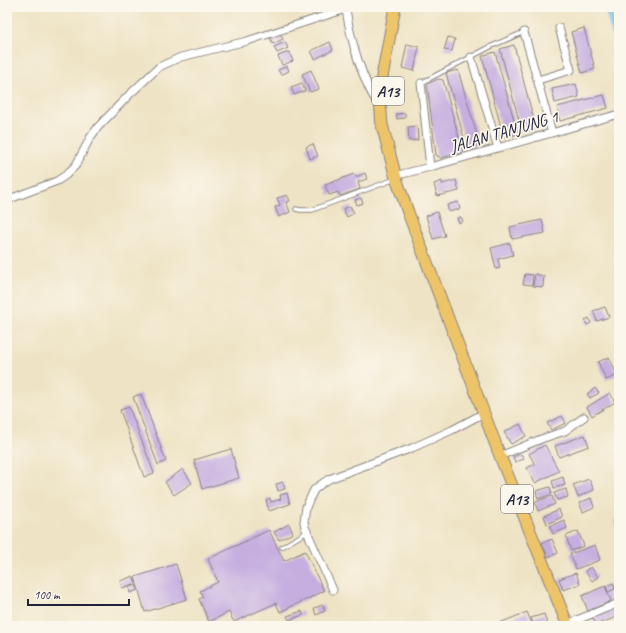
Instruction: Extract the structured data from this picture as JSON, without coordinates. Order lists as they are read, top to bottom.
{
  "streets": {
    "main road": ["A13"],
    "street": ["JALAN TANJUNG 1"]
  },
  "crossings": [
    ["A13", "JALAN TANJUNG 1"]
  ],
  "scale_bar": "100 m"
}
